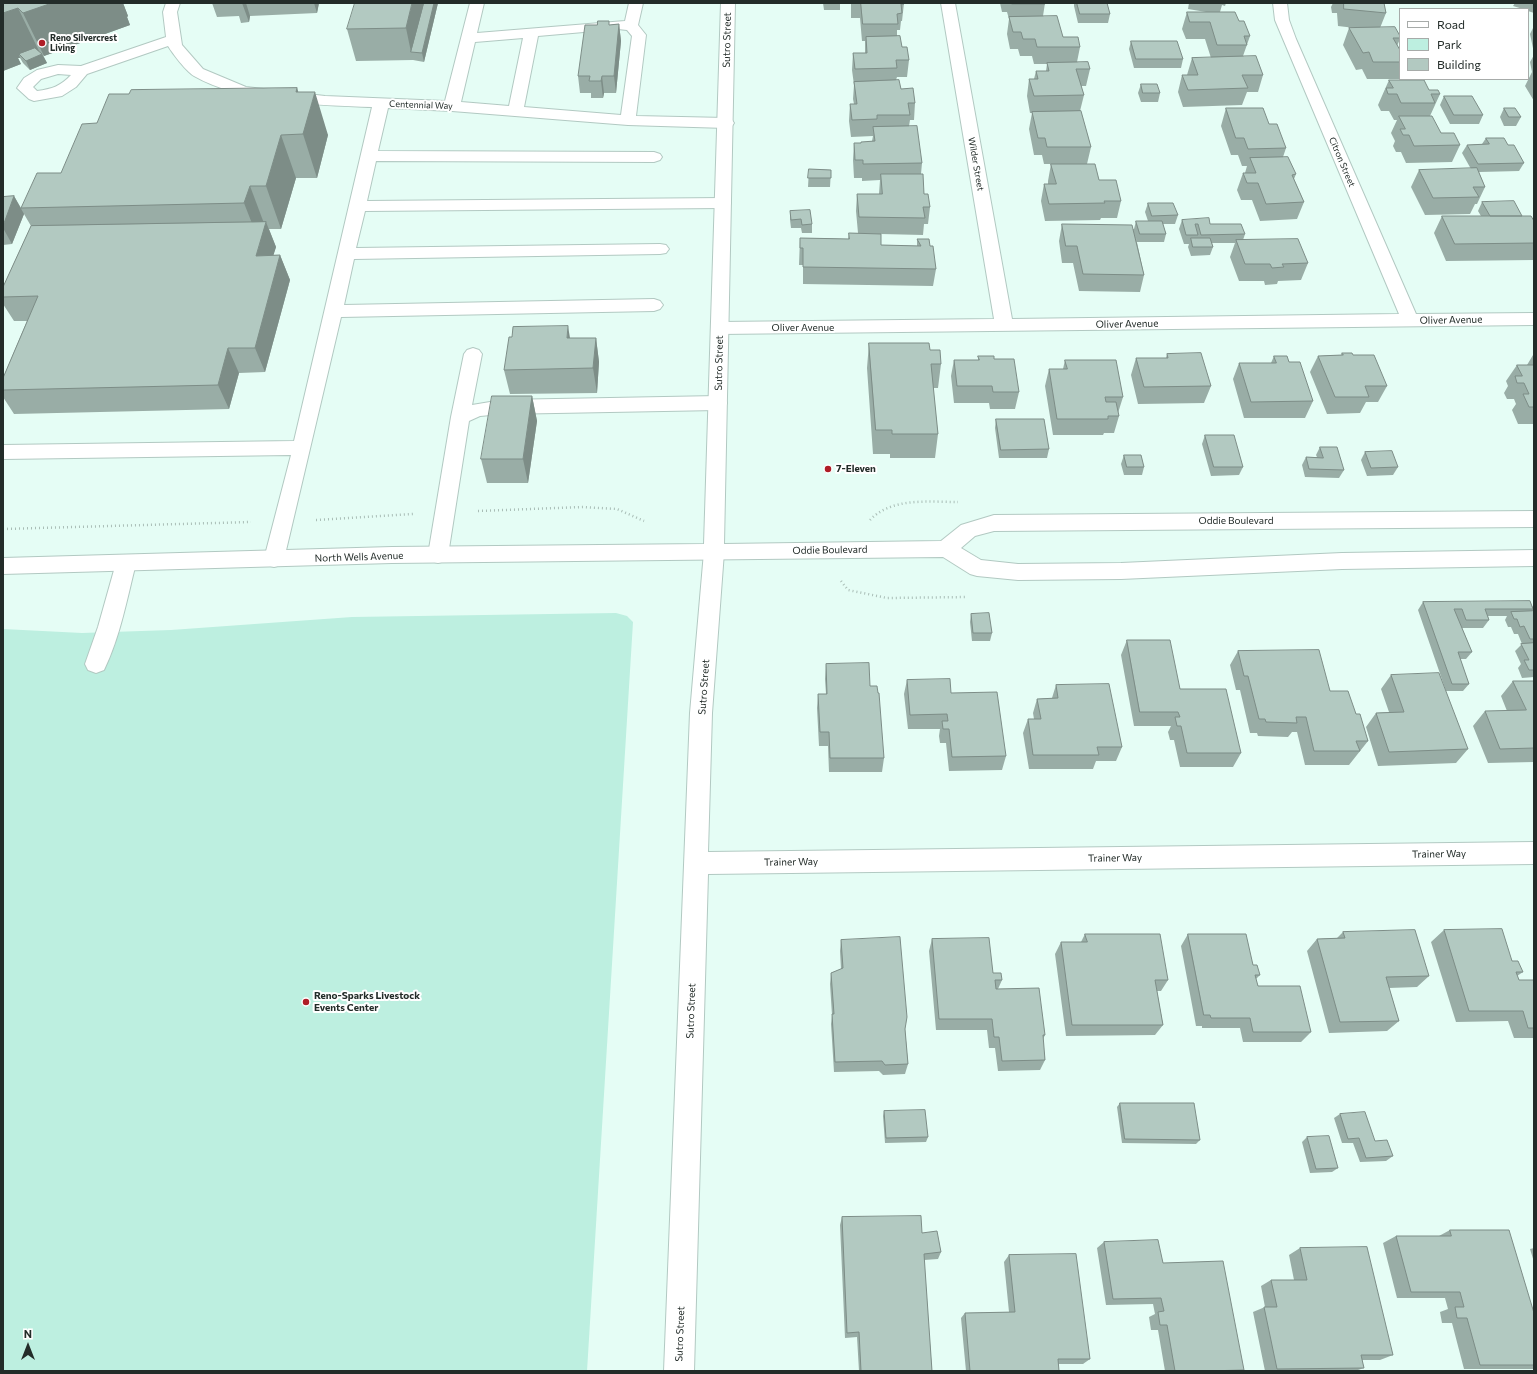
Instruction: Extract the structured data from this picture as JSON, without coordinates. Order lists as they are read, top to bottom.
{
  "streets": {
    "street": [
      "Sutro Street",
      "Centennial Way",
      "Citron Street",
      "Wilder Street",
      "Oliver Avenue",
      "Oddie Boulevard",
      "North Wells Avenue",
      "Trainer Way"
    ]
  },
  "crossings": [
    ["Sutro Street", "Centennial Way"],
    ["Sutro Street", "Oliver Avenue"],
    ["Sutro Street", "Oddie Boulevard"],
    ["Sutro Street", "North Wells Avenue"],
    ["Sutro Street", "Trainer Way"],
    ["Citron Street", "Oliver Avenue"],
    ["Wilder Street", "Oliver Avenue"],
    ["Oddie Boulevard", "North Wells Avenue"]
  ],
  "places": ["Reno Silvercrest Living", "7-Eleven", "Reno-Sparks Livestock Events Center"],
  "legend": ["Road", "Park", "Building"],
  "north": "top"
}
